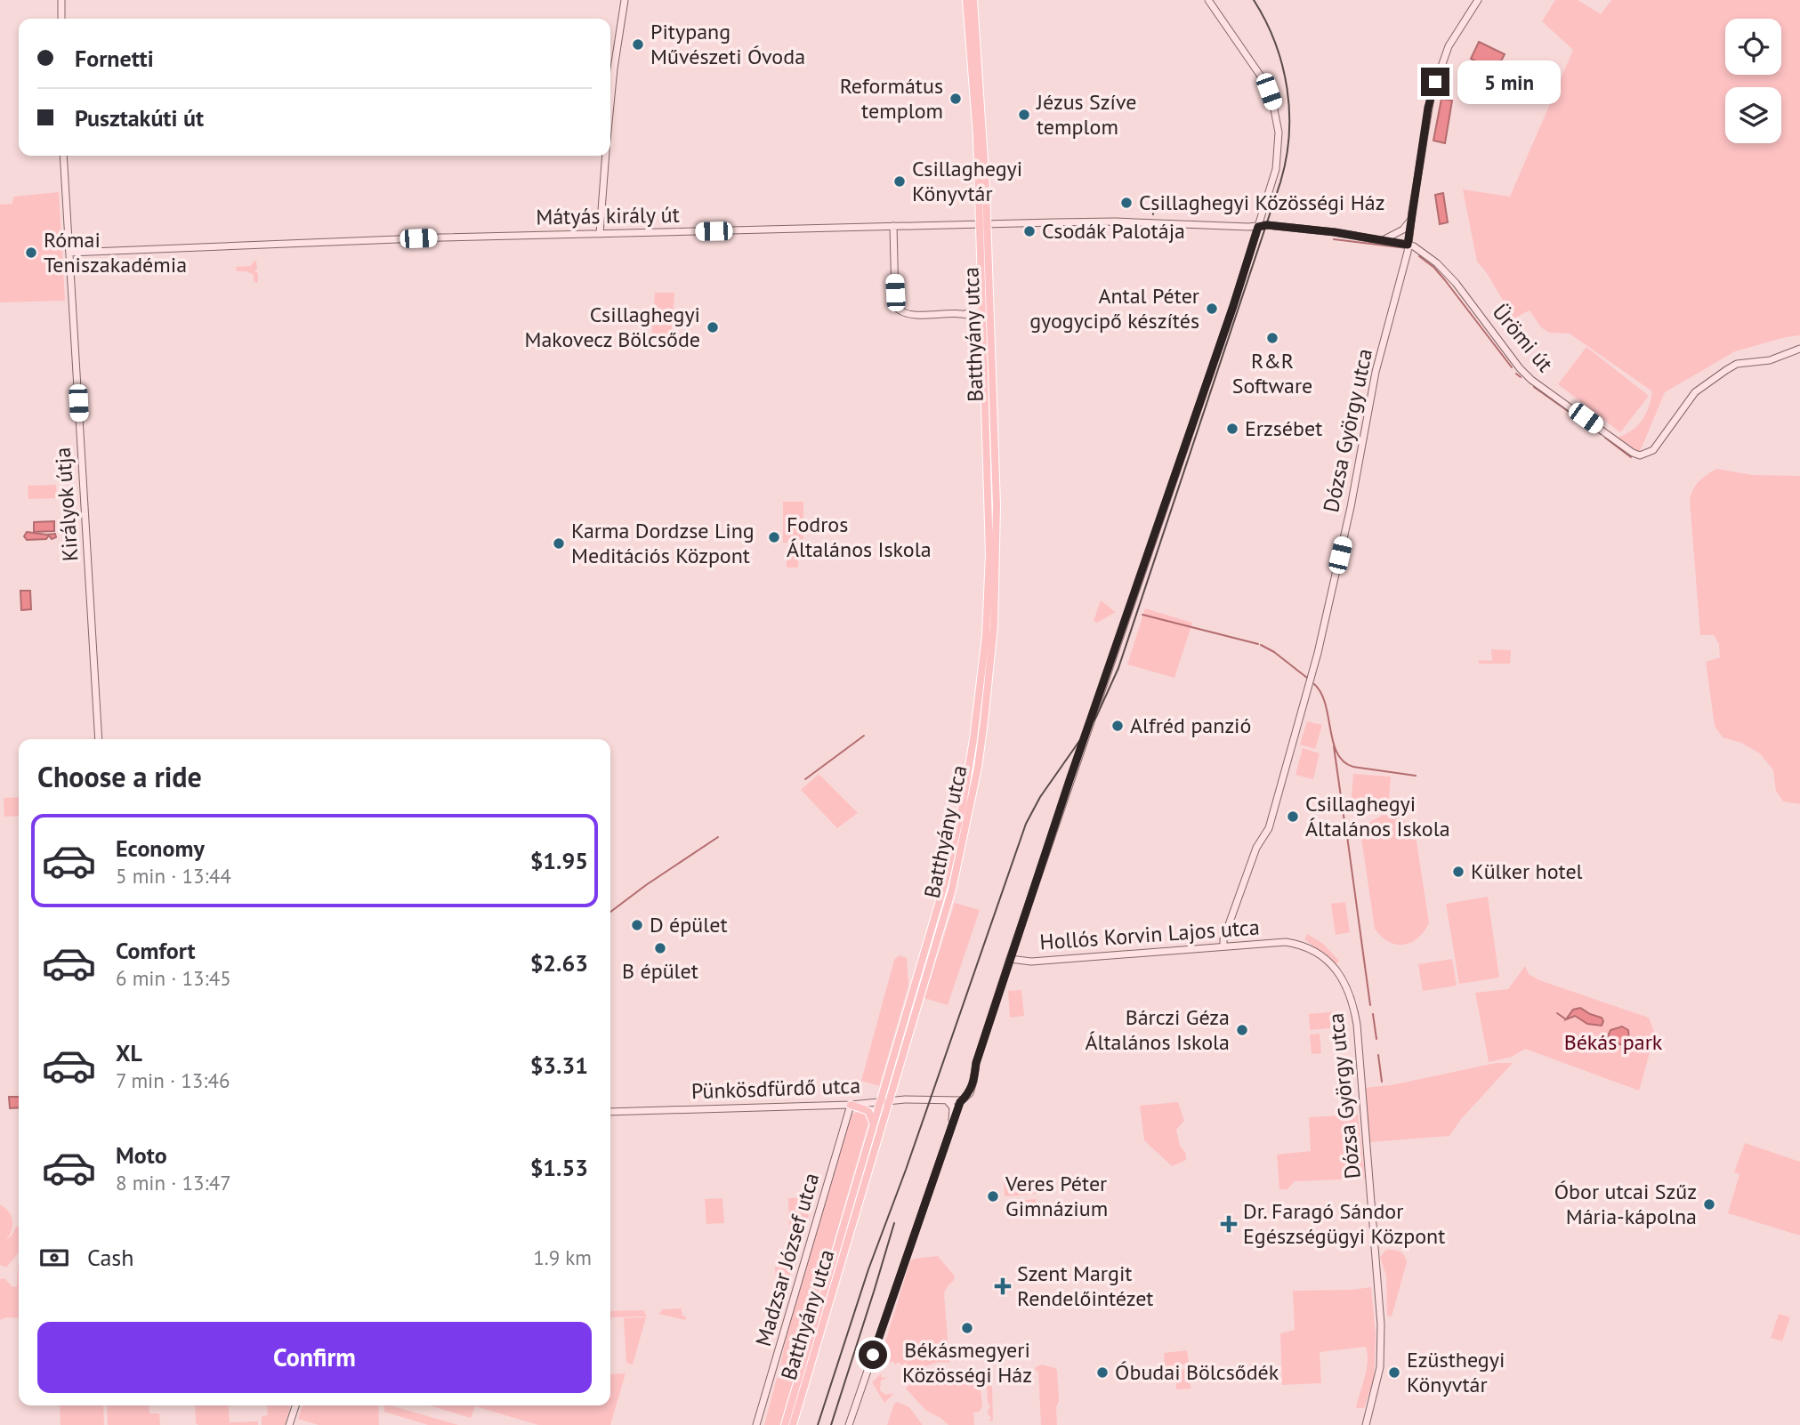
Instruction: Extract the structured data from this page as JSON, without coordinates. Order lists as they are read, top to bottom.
{
  "streets": {
    "main road": ["Batthyány utca"],
    "street": [
      "Mátyás király út",
      "Ürömi út",
      "Dózsa György utca",
      "Királyok útja",
      "Hollós Korvin Lajos utca",
      "Pünkösdfürdő utca",
      "Madzsar József utca"
    ]
  },
  "crossings": [
    ["Mátyás király út", "Batthyány utca"],
    ["Mátyás király út", "Ürömi út"],
    ["Mátyás király út", "Királyok útja"],
    ["Batthyány utca", "Pünkösdfürdő utca"],
    ["Ürömi út", "Dózsa György utca"],
    ["Dózsa György utca", "Hollós Korvin Lajos utca"],
    ["Pünkösdfürdő utca", "Madzsar József utca"]
  ],
  "parks": ["Békás park"],
  "places": {
    "other": [
      "Pitypang Művészeti Óvoda",
      "Református templom",
      "Jézus Szíve templom",
      "Csillaghegyi Könyvtár",
      "Csillaghegyi Közösségi Ház",
      "Csodák Palotája",
      "Római Teniszakadémia",
      "Antal Péter gyogycipő készítés",
      "Csillaghegyi Makovecz Bölcsőde",
      "R&R Software",
      "Erzsébet",
      "Fodros Általános Iskola",
      "Karma Dordzse Ling Meditációs Központ",
      "Alfréd panzió",
      "Csillaghegyi Általános Iskola",
      "Külker hotel",
      "D épület",
      "B épület",
      "Bárczi Géza Általános Iskola",
      "Veres Péter Gimnázium",
      "Óbor utcai Szűz Mária-kápolna",
      "Békásmegyeri Közösségi Ház",
      "Óbudai Bölcsődék",
      "Ezüsthegyi Könyvtár"
    ],
    "health": ["Dr. Faragó Sándor Egészségügyi Központ", "Szent Margit Rendelőintézet"]
  },
  "page": {
    "banner": ["Fornetti", "Pusztakúti út"],
    "bubble": "5 min",
    "heading": "Choose a ride",
    "list": [
      {
        "name": "Economy",
        "note": "5 min · 13:44",
        "value": "$1.95"
      },
      {
        "name": "Comfort",
        "note": "6 min · 13:45",
        "value": "$2.63"
      },
      {
        "name": "XL",
        "note": "7 min · 13:46",
        "value": "$3.31"
      },
      {
        "name": "Moto",
        "note": "8 min · 13:47",
        "value": "$1.53"
      }
    ],
    "pay": ["Cash", "1.9 km"],
    "buttons": "Confirm"
  }
}
